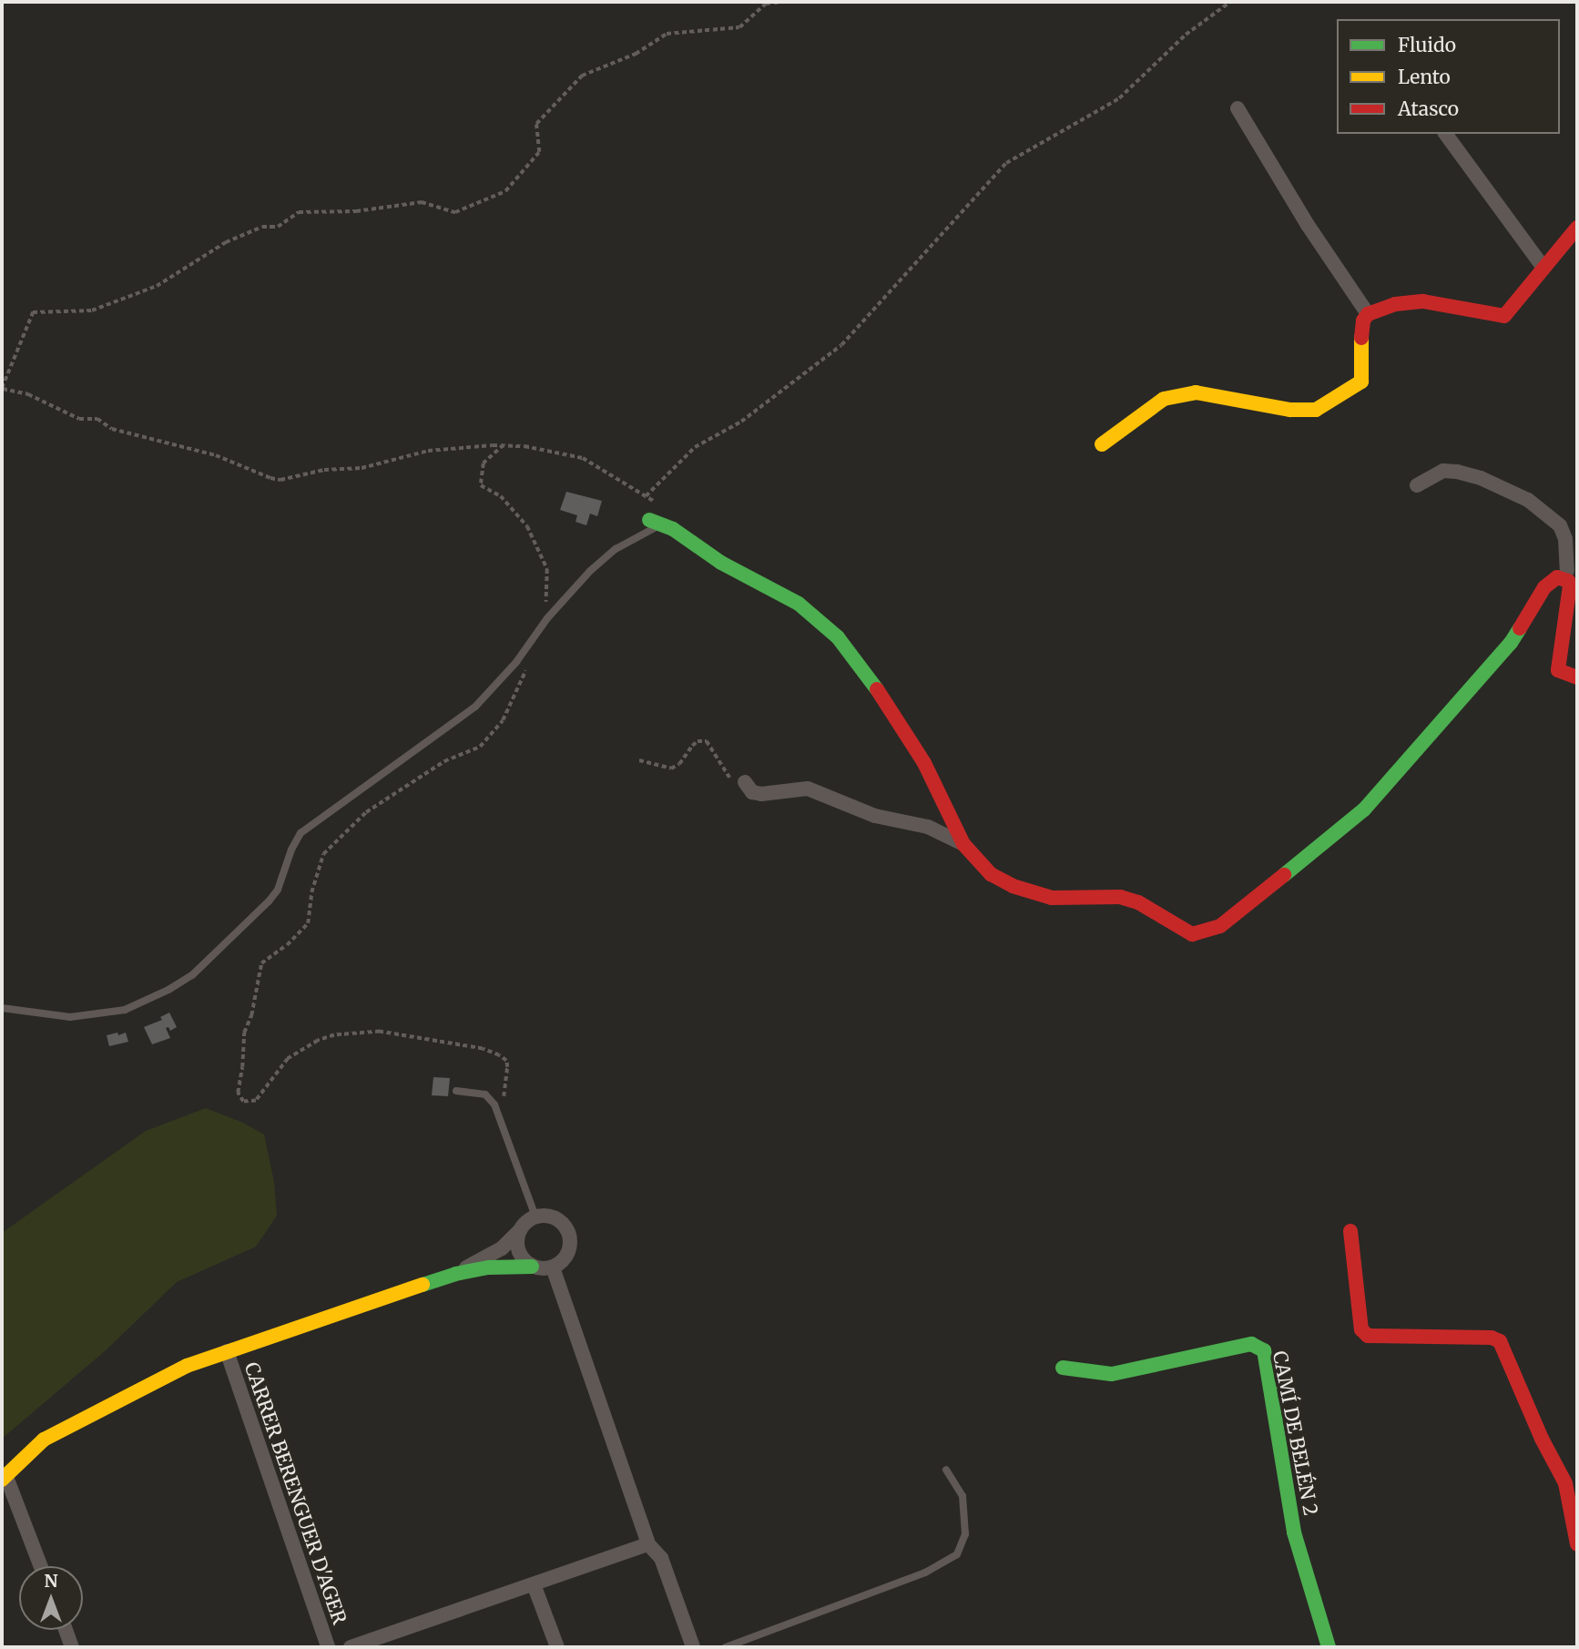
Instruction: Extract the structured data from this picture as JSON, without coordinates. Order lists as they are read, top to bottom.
{
  "streets": {
    "street": ["CAMÍ DE BELÉN 2", "CARRER BERENGUER D'AGER"]
  },
  "legend": ["Fluido", "Lento", "Atasco"],
  "north": "top"
}
